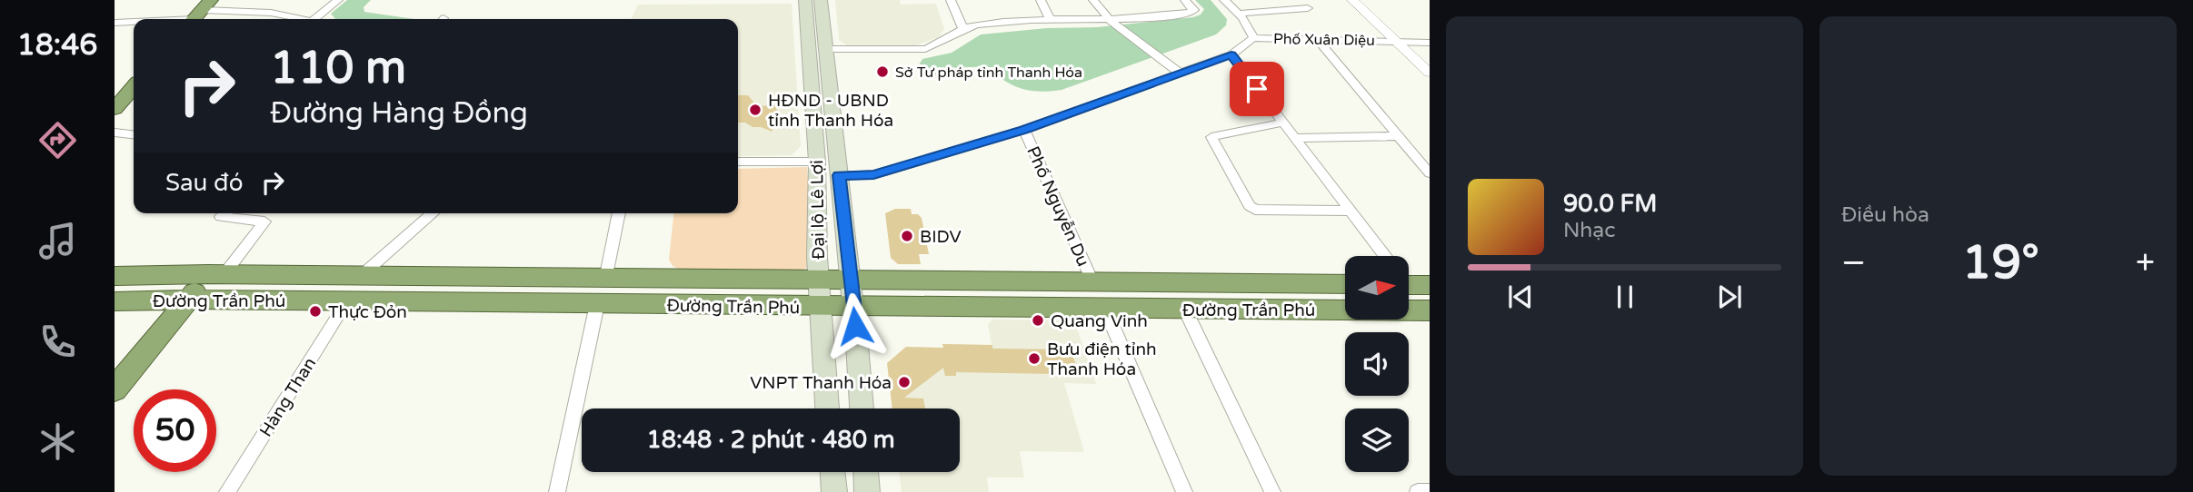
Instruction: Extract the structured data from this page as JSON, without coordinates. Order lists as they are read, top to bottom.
{
  "streets": {
    "highway": ["Đường Trần Phú"],
    "main road": ["Đại lộ Lê Lợi"],
    "street": ["Phố Xuân Diệu", "Phố Nguyễn Du", "Hàng Than"]
  },
  "crossings": [
    ["Phố Nguyễn Du", "Đường Trần Phú"],
    ["Đại lộ Lê Lợi", "Đường Trần Phú"],
    ["Đường Trần Phú", "Hàng Than"]
  ],
  "places": [
    "Sở Tư pháp tỉnh Thanh Hóa",
    "HĐND - UBND tỉnh Thanh Hóa",
    "BIDV",
    "Thực Đỏn",
    "Quang Vinh",
    "Bưu điện tỉnh Thanh Hóa",
    "VNPT Thanh Hóa"
  ],
  "north": "right",
  "page": {
    "tabs": "18:46",
    "tile": "Điều hòa",
    "turn": ["110 m", "Đường Hàng Đồng"],
    "then": "Sau đó",
    "song": ["90.0 FM", "Nhạc"],
    "heat": ["−", "19°", "+"],
    "limit": "50",
    "trip": "18:48 · 2 phút · 480 m"
  }
}
